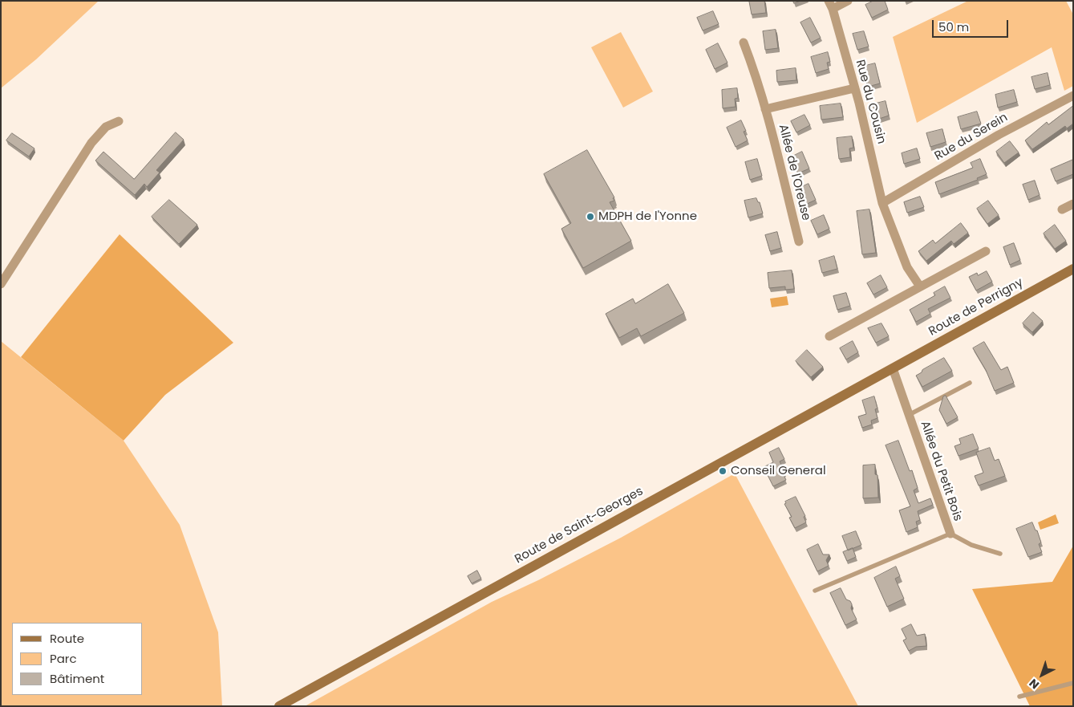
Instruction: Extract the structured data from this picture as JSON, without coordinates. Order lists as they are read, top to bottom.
{
  "streets": {
    "main road": ["Route de Perrigny", "Route de Saint-Georges"],
    "street": [
      "Rue du Cousin",
      "Rue du Serein",
      "Allée de l'Oreuse",
      "Allée du Petit Bois"
    ]
  },
  "crossings": [
    ["Rue du Cousin", "Rue du Serein"],
    ["Route de Perrigny", "Allée du Petit Bois"],
    ["Route de Perrigny", "Route de Saint-Georges"],
    ["Allée du Petit Bois", "Route de Saint-Georges"]
  ],
  "places": ["MDPH de l'Yonne", "Conseil General"],
  "legend": ["Route", "Parc", "Bâtiment"],
  "scale_bar": "50 m",
  "north": "bottom left"
}
